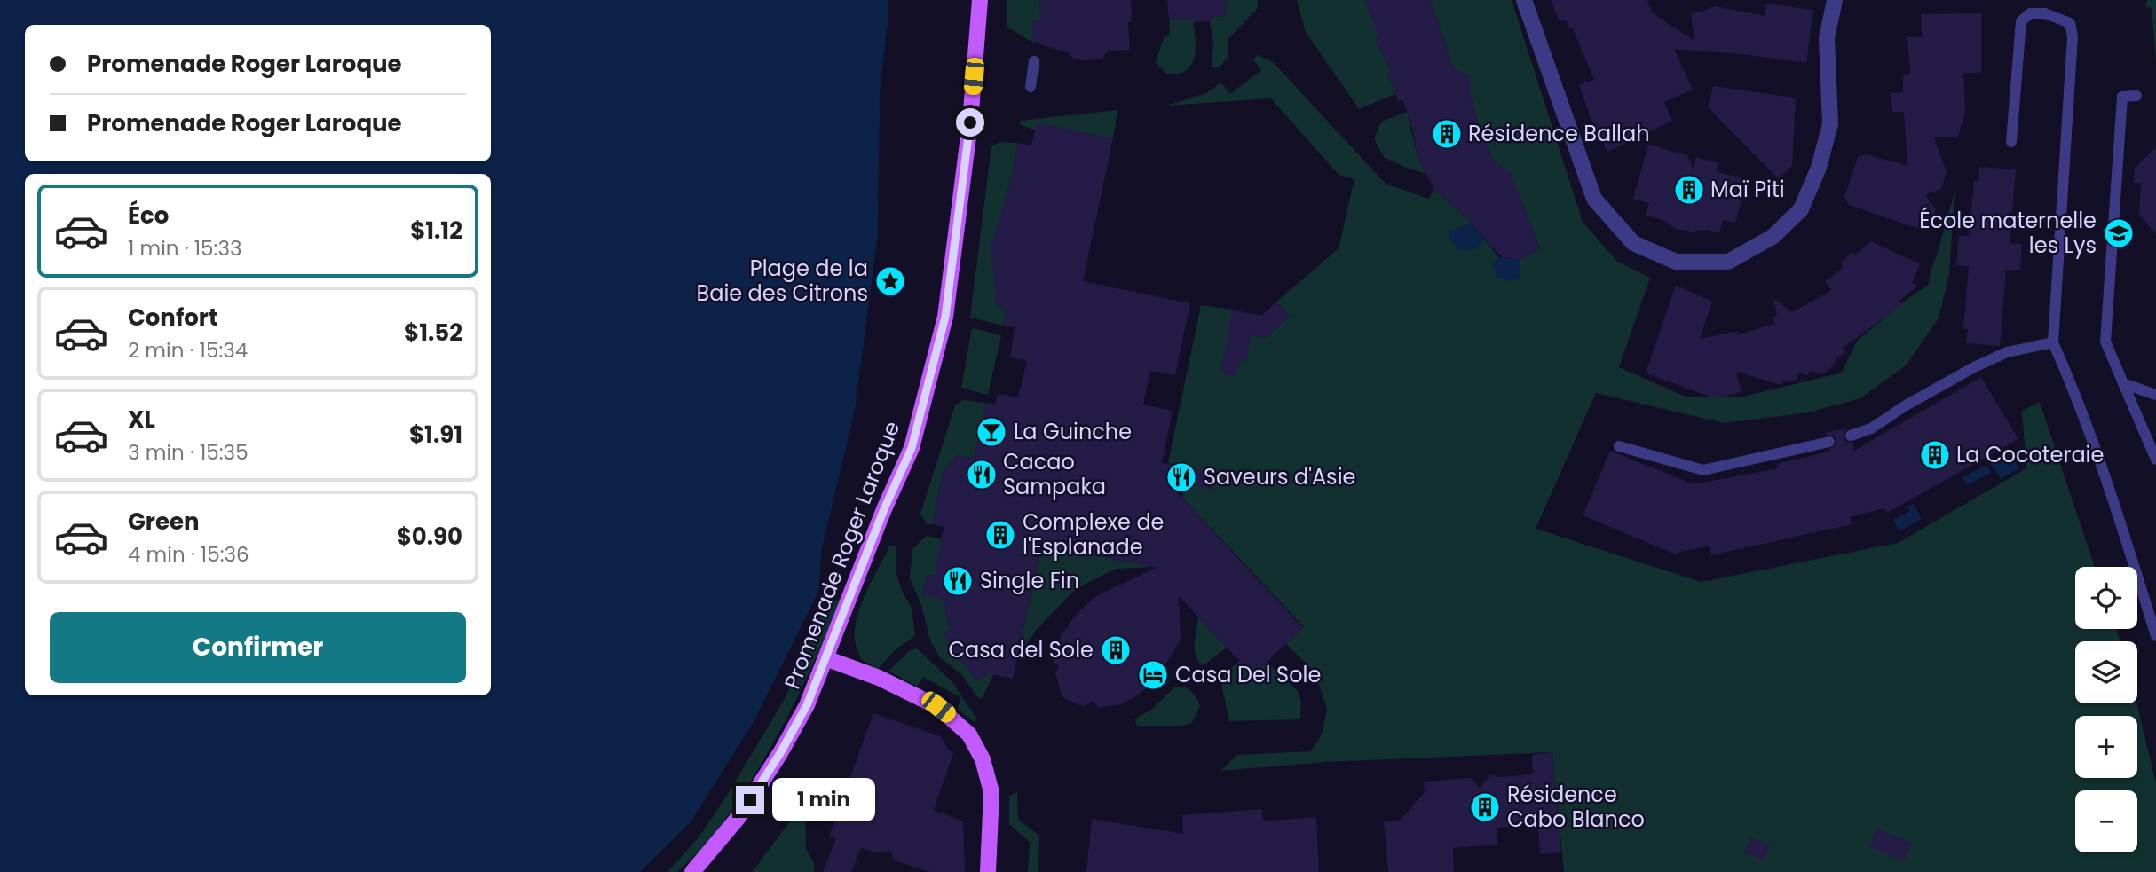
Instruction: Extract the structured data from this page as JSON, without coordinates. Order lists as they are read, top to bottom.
{
  "streets": {
    "main road": ["Promenade Roger Laroque"]
  },
  "places": {
    "building": [
      "Résidence Ballah",
      "Maï Piti",
      "La Cocoteraie",
      "Complexe de l'Esplanade",
      "Casa del Sole",
      "Résidence Cabo Blanco"
    ],
    "school or university": ["École maternelle les Lys"],
    "place": ["Plage de la Baie des Citrons"],
    "bar": ["La Guinche"],
    "restaurant": ["Cacao Sampaka", "Saveurs d'Asie", "Single Fin"],
    "hotel": ["Casa Del Sole"]
  },
  "page": {
    "banner": ["Promenade Roger Laroque", "Promenade Roger Laroque"],
    "list": [
      {
        "name": "Éco",
        "note": "1 min · 15:33",
        "value": "$1.12"
      },
      {
        "name": "Confort",
        "note": "2 min · 15:34",
        "value": "$1.52"
      },
      {
        "name": "XL",
        "note": "3 min · 15:35",
        "value": "$1.91"
      },
      {
        "name": "Green",
        "note": "4 min · 15:36",
        "value": "$0.90"
      }
    ],
    "map_buttons": ["+", "−"],
    "buttons": "Confirmer",
    "bubble": "1 min"
  }
}
